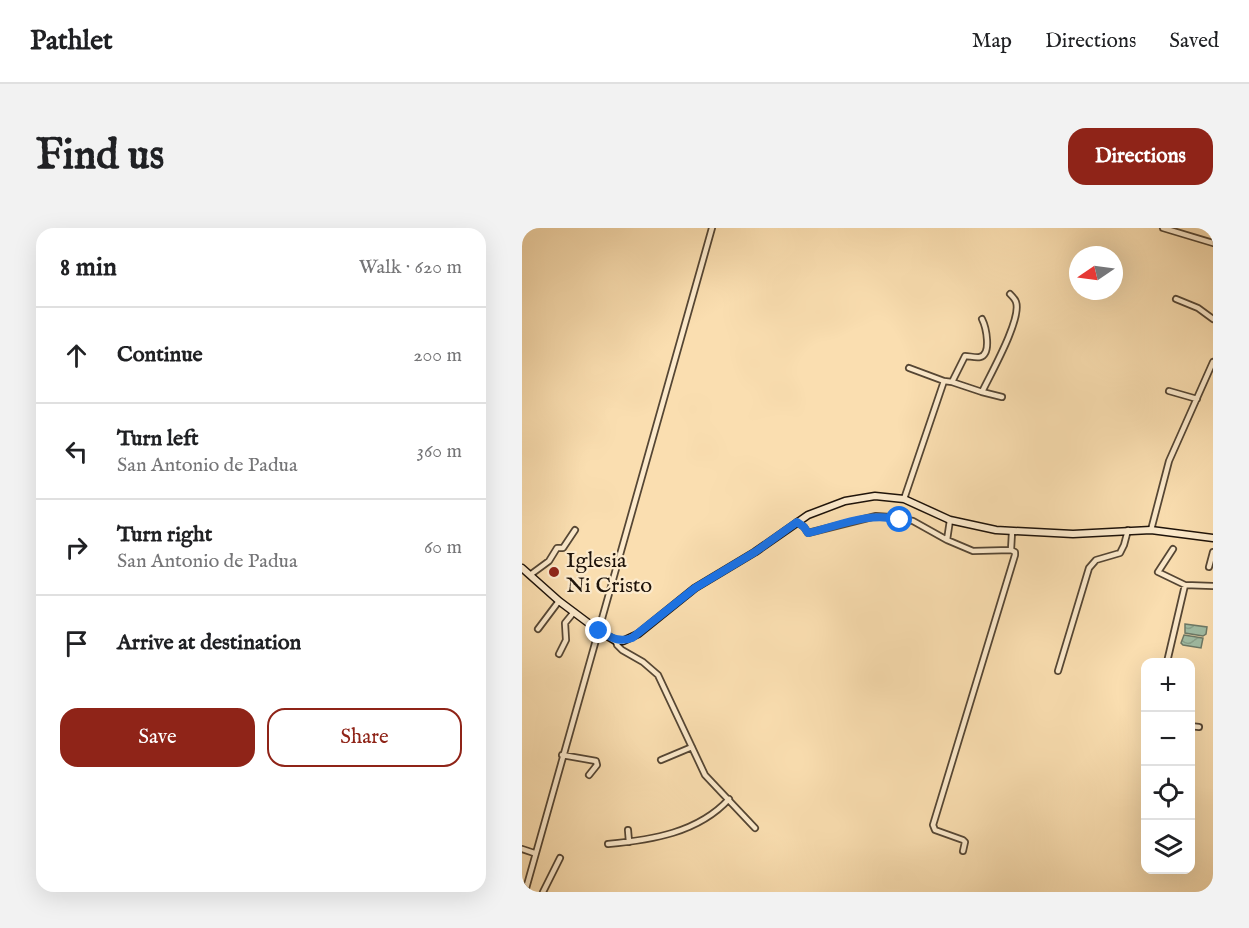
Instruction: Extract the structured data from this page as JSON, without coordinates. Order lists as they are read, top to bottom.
{
  "places": ["Iglesia Ni Cristo"],
  "north": "left",
  "page": {
    "header": "Pathlet",
    "nav": ["Map", "Directions", "Saved"],
    "buttons": [
      "Directions",
      ["Save", "Share"]
    ],
    "title": "Find us",
    "heading": ["8 min", "Walk · 620 m"],
    "list": [
      ["Continue", "200 m"],
      ["Turn left", "San Antonio de Padua", "360 m"],
      ["Turn right", "San Antonio de Padua", "60 m"],
      "Arrive at destination"
    ],
    "map_buttons": ["+", "−"]
  }
}
